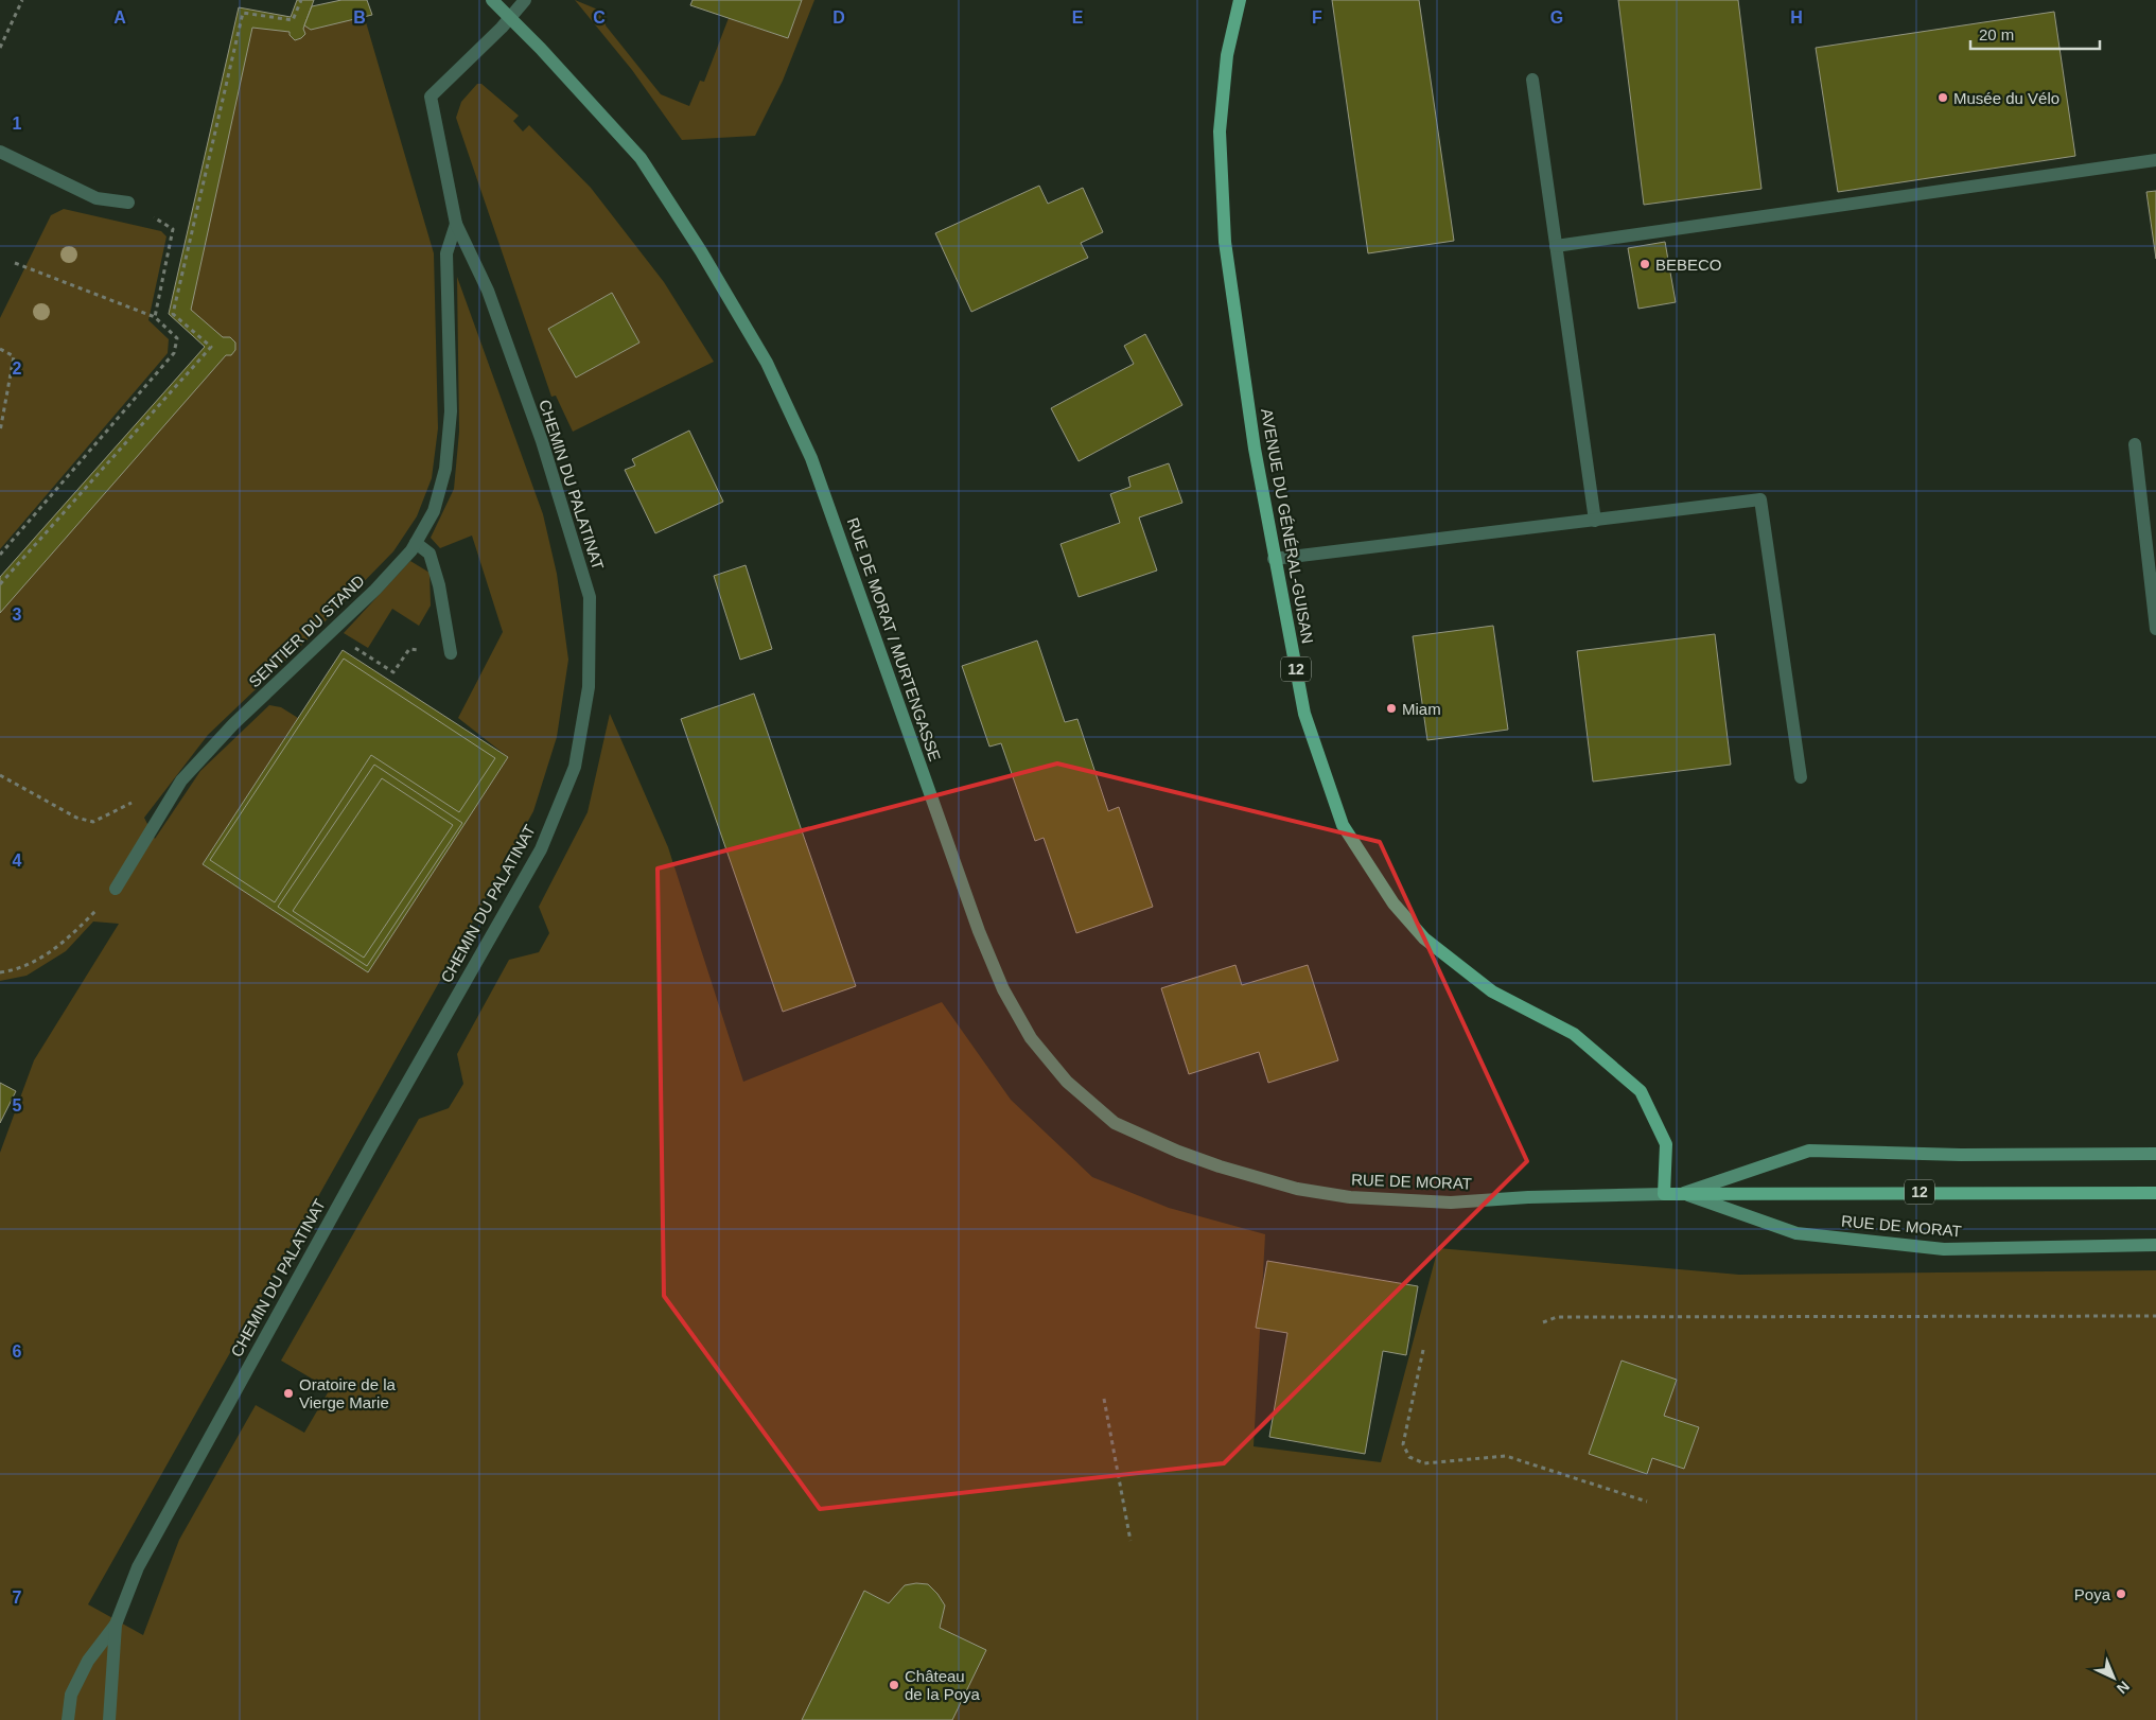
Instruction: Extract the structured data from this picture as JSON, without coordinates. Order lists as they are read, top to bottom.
{
  "streets": {
    "main road": [
      "AVENUE DU GÉNÉRAL-GUISAN",
      "RUE DE MORAT / MURTENGASSE",
      "12",
      "RUE DE MORAT"
    ],
    "street": ["CHEMIN DU PALATINAT", "SENTIER DU STAND"]
  },
  "crossings": [
    ["CHEMIN DU PALATINAT", "SENTIER DU STAND"],
    ["CHEMIN DU PALATINAT", "RUE DE MORAT / MURTENGASSE"],
    ["AVENUE DU GÉNÉRAL-GUISAN", "RUE DE MORAT"],
    ["RUE DE MORAT / MURTENGASSE", "RUE DE MORAT"],
    ["12", "RUE DE MORAT"]
  ],
  "places": [
    "Musée du Vélo",
    "BEBECO",
    "Miam",
    "Oratoire de la Vierge Marie",
    "Poya",
    "Château de la Poya"
  ],
  "scale_bar": "20 m",
  "north": "bottom right",
  "grid": {
    "columns": [
      "A",
      "B",
      "C",
      "D",
      "E",
      "F",
      "G",
      "H"
    ],
    "rows": [
      "1",
      "2",
      "3",
      "4",
      "5",
      "6",
      "7"
    ]
  }
}
